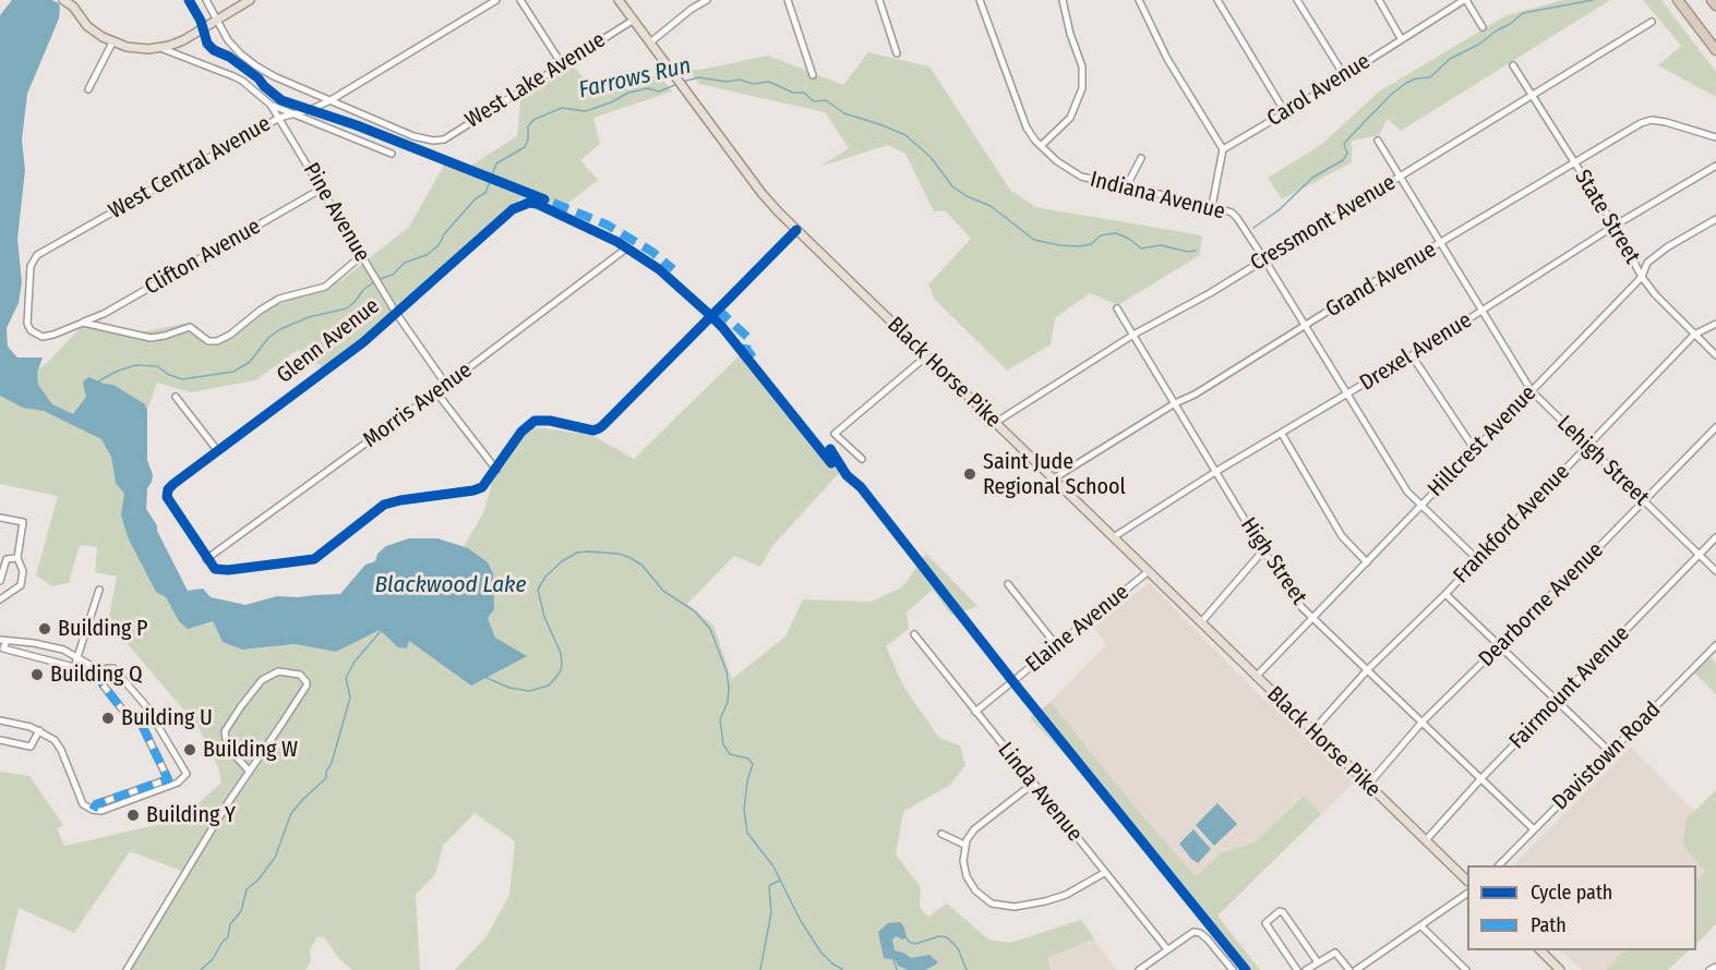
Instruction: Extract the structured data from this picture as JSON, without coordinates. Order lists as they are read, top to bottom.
{
  "streets": {
    "main road": ["Black Horse Pike"],
    "street": [
      "West Lake Avenue",
      "Carol Avenue",
      "West Central Avenue",
      "Indiana Avenue",
      "Pine Avenue",
      "State Street",
      "Cressmont Avenue",
      "Clifton Avenue",
      "Grand Avenue",
      "Glenn Avenue",
      "Drexel Avenue",
      "Morris Avenue",
      "Hillcrest Avenue",
      "Lehigh Street",
      "Frankford Avenue",
      "High Street",
      "Dearborne Avenue",
      "Elaine Avenue",
      "Fairmount Avenue",
      "Davistown Road",
      "Linda Avenue"
    ]
  },
  "crossings": [
    ["West Lake Avenue", "West Central Avenue"],
    ["West Lake Avenue", "Black Horse Pike"],
    ["West Central Avenue", "Pine Avenue"],
    ["West Central Avenue", "Clifton Avenue"],
    ["Indiana Avenue", "Cressmont Avenue"],
    ["Indiana Avenue", "Grand Avenue"],
    ["Indiana Avenue", "Drexel Avenue"],
    ["Indiana Avenue", "Hillcrest Avenue"],
    ["Indiana Avenue", "Frankford Avenue"],
    ["Pine Avenue", "Clifton Avenue"],
    ["Pine Avenue", "Glenn Avenue"],
    ["Pine Avenue", "Morris Avenue"],
    ["State Street", "Cressmont Avenue"],
    ["State Street", "Grand Avenue"],
    ["State Street", "Drexel Avenue"],
    ["State Street", "Hillcrest Avenue"],
    ["State Street", "Frankford Avenue"],
    ["Cressmont Avenue", "Black Horse Pike"],
    ["Cressmont Avenue", "Lehigh Street"],
    ["Cressmont Avenue", "High Street"],
    ["Grand Avenue", "Black Horse Pike"],
    ["Grand Avenue", "Lehigh Street"],
    ["Grand Avenue", "High Street"],
    ["Glenn Avenue", "Morris Avenue"],
    ["Drexel Avenue", "Black Horse Pike"],
    ["Drexel Avenue", "Lehigh Street"],
    ["Drexel Avenue", "High Street"],
    ["Black Horse Pike", "Hillcrest Avenue"],
    ["Black Horse Pike", "Frankford Avenue"],
    ["Black Horse Pike", "Dearborne Avenue"],
    ["Black Horse Pike", "Elaine Avenue"],
    ["Black Horse Pike", "Fairmount Avenue"],
    ["Hillcrest Avenue", "Lehigh Street"],
    ["Hillcrest Avenue", "High Street"],
    ["Lehigh Street", "Frankford Avenue"],
    ["Lehigh Street", "Dearborne Avenue"],
    ["Lehigh Street", "Fairmount Avenue"],
    ["Frankford Avenue", "High Street"],
    ["High Street", "Dearborne Avenue"],
    ["High Street", "Fairmount Avenue"],
    ["High Street", "Davistown Road"],
    ["Elaine Avenue", "Linda Avenue"]
  ],
  "water": ["Farrows Run", "Blackwood Lake"],
  "places": [
    "Saint Jude Regional School",
    "Building P",
    "Building Q",
    "Building U",
    "Building W",
    "Building Y"
  ],
  "legend": ["Cycle path", "Path"]
}
